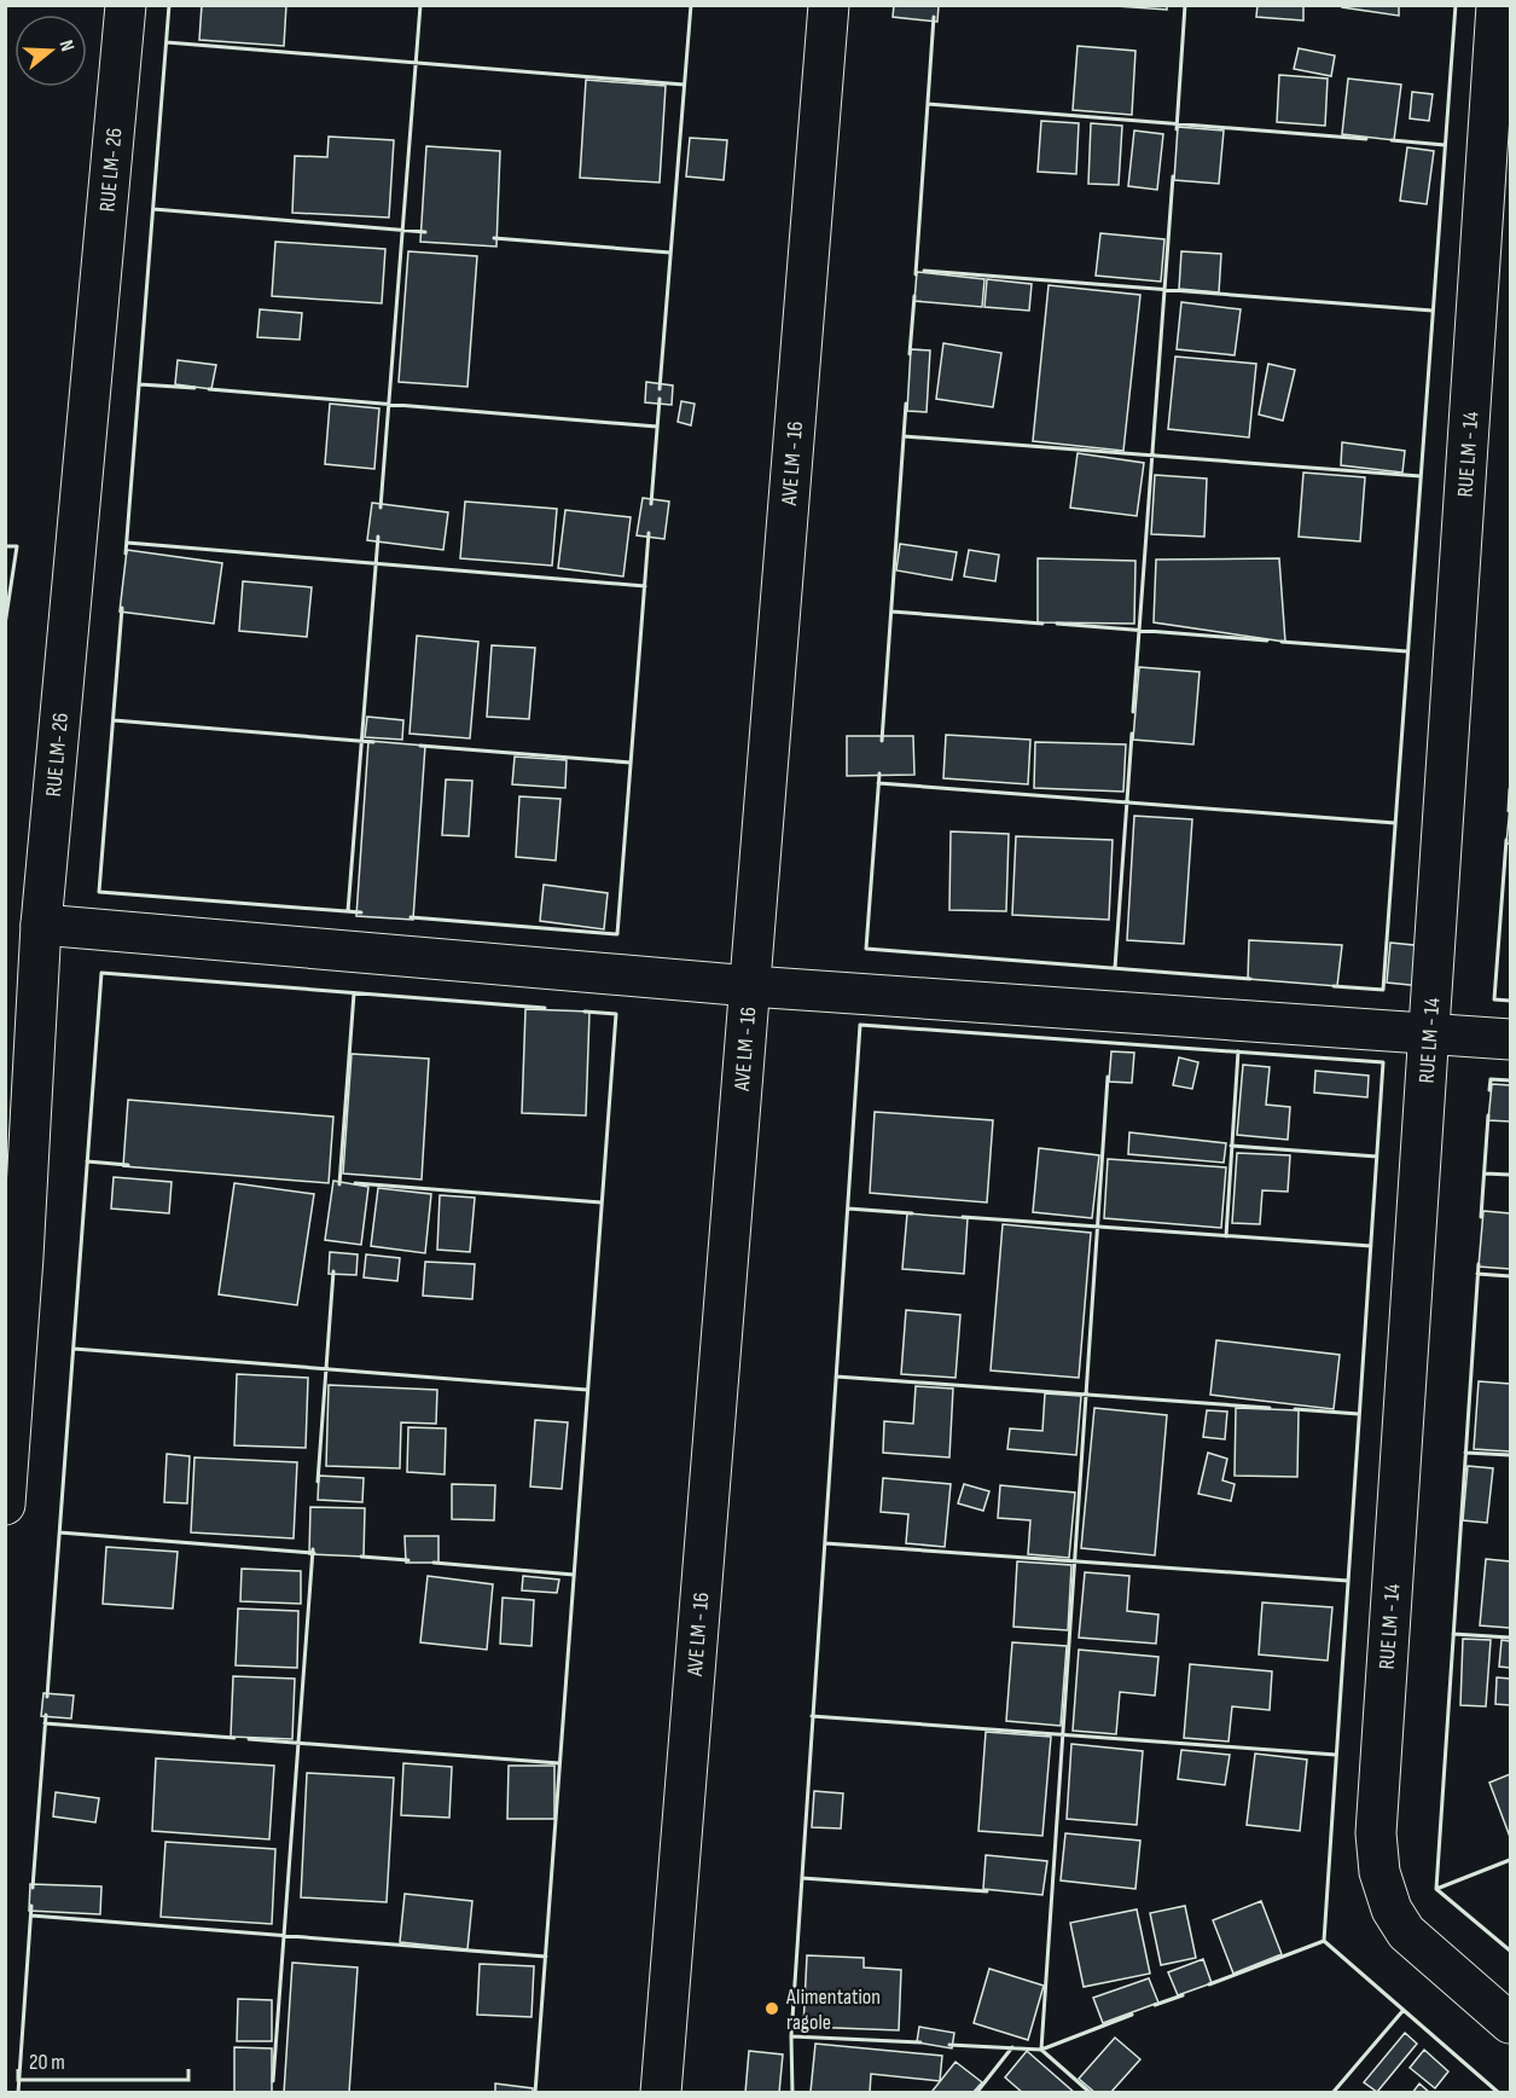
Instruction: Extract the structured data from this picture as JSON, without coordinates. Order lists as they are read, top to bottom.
{
  "streets": {
    "street": ["RUE LM- 26", "RUE LM - 14", "AVE LM - 16"]
  },
  "places": ["Alimentation ragole"],
  "scale_bar": "20 m",
  "north": "right"
}
